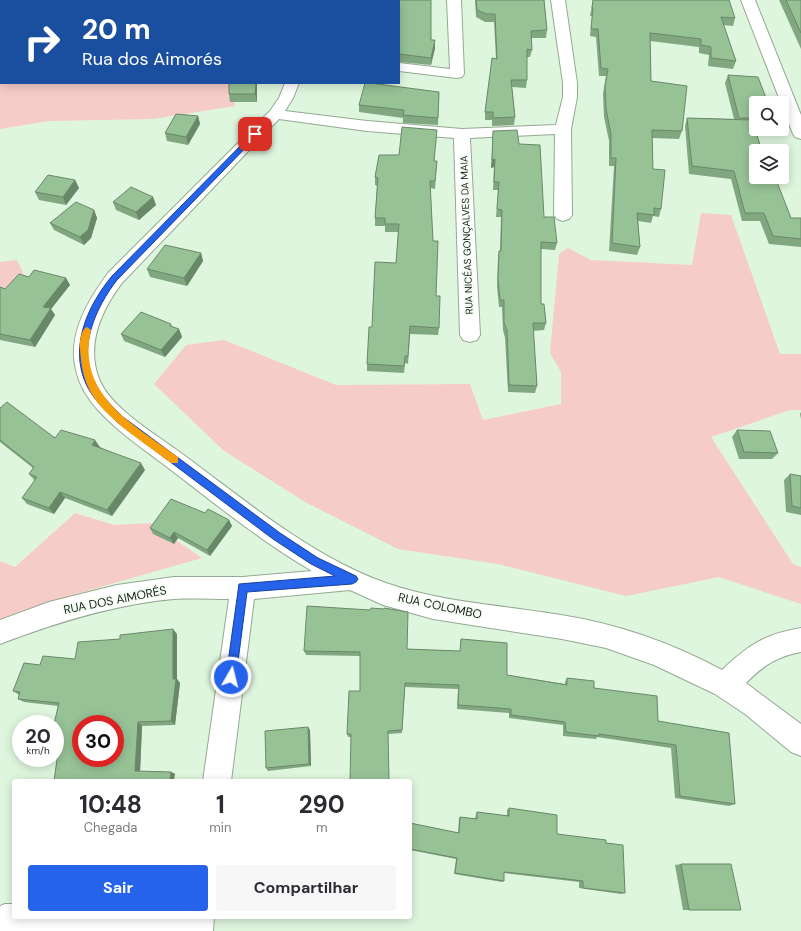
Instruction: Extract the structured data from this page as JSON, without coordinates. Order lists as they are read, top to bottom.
{
  "streets": {
    "street": ["RUA NICÉAS GONÇALVES DA MAIA", "RUA DOS AIMORÉS", "RUA COLOMBO"]
  },
  "crossings": [
    ["RUA DOS AIMORÉS", "RUA COLOMBO"]
  ],
  "page": {
    "turn": ["20 m", "Rua dos Aimorés"],
    "speed": "20 km/h",
    "limit": "30",
    "eta": [
      "10:48",
      "Chegada",
      "1",
      "min",
      "290",
      "m"
    ],
    "buttons": ["Sair", "Compartilhar"]
  }
}
